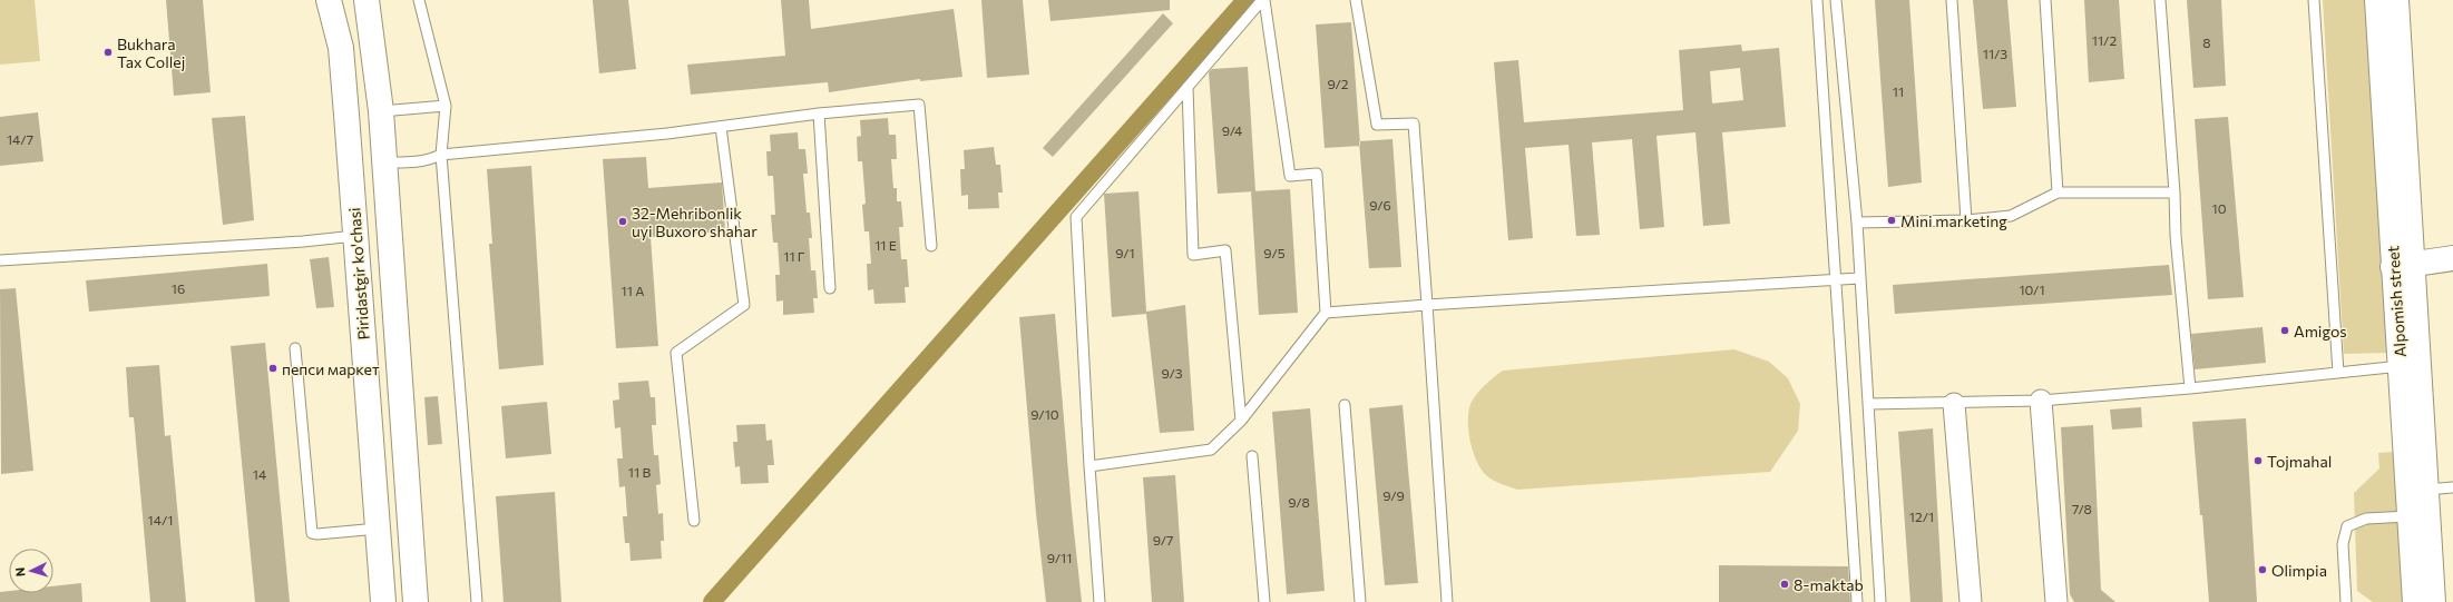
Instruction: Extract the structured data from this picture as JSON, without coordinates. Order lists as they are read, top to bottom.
{
  "streets": {
    "main road": ["Piridastgir ko'chasi", "Alpomish street"]
  },
  "places": [
    "Bukhara Tax Collej",
    "Mini marketing",
    "32-Mehribonlik uyi Buxoro shahar",
    "Amigos",
    "пепси маркет",
    "Tojmahal",
    "Olimpia",
    "8-maktab"
  ],
  "house_numbers": [
    "11/2",
    "8",
    "11/3",
    "9/2",
    "11",
    "9/4",
    "14/7",
    "9/6",
    "10",
    "11 E",
    "9/1",
    "9/5",
    "11 Г",
    "16",
    "10/1",
    "11 A",
    "9/3",
    "9/10",
    "11 B",
    "14",
    "9/9",
    "9/8",
    "7/8",
    "12/1",
    "14/1",
    "9/7",
    "9/11"
  ],
  "north": "left"
}
